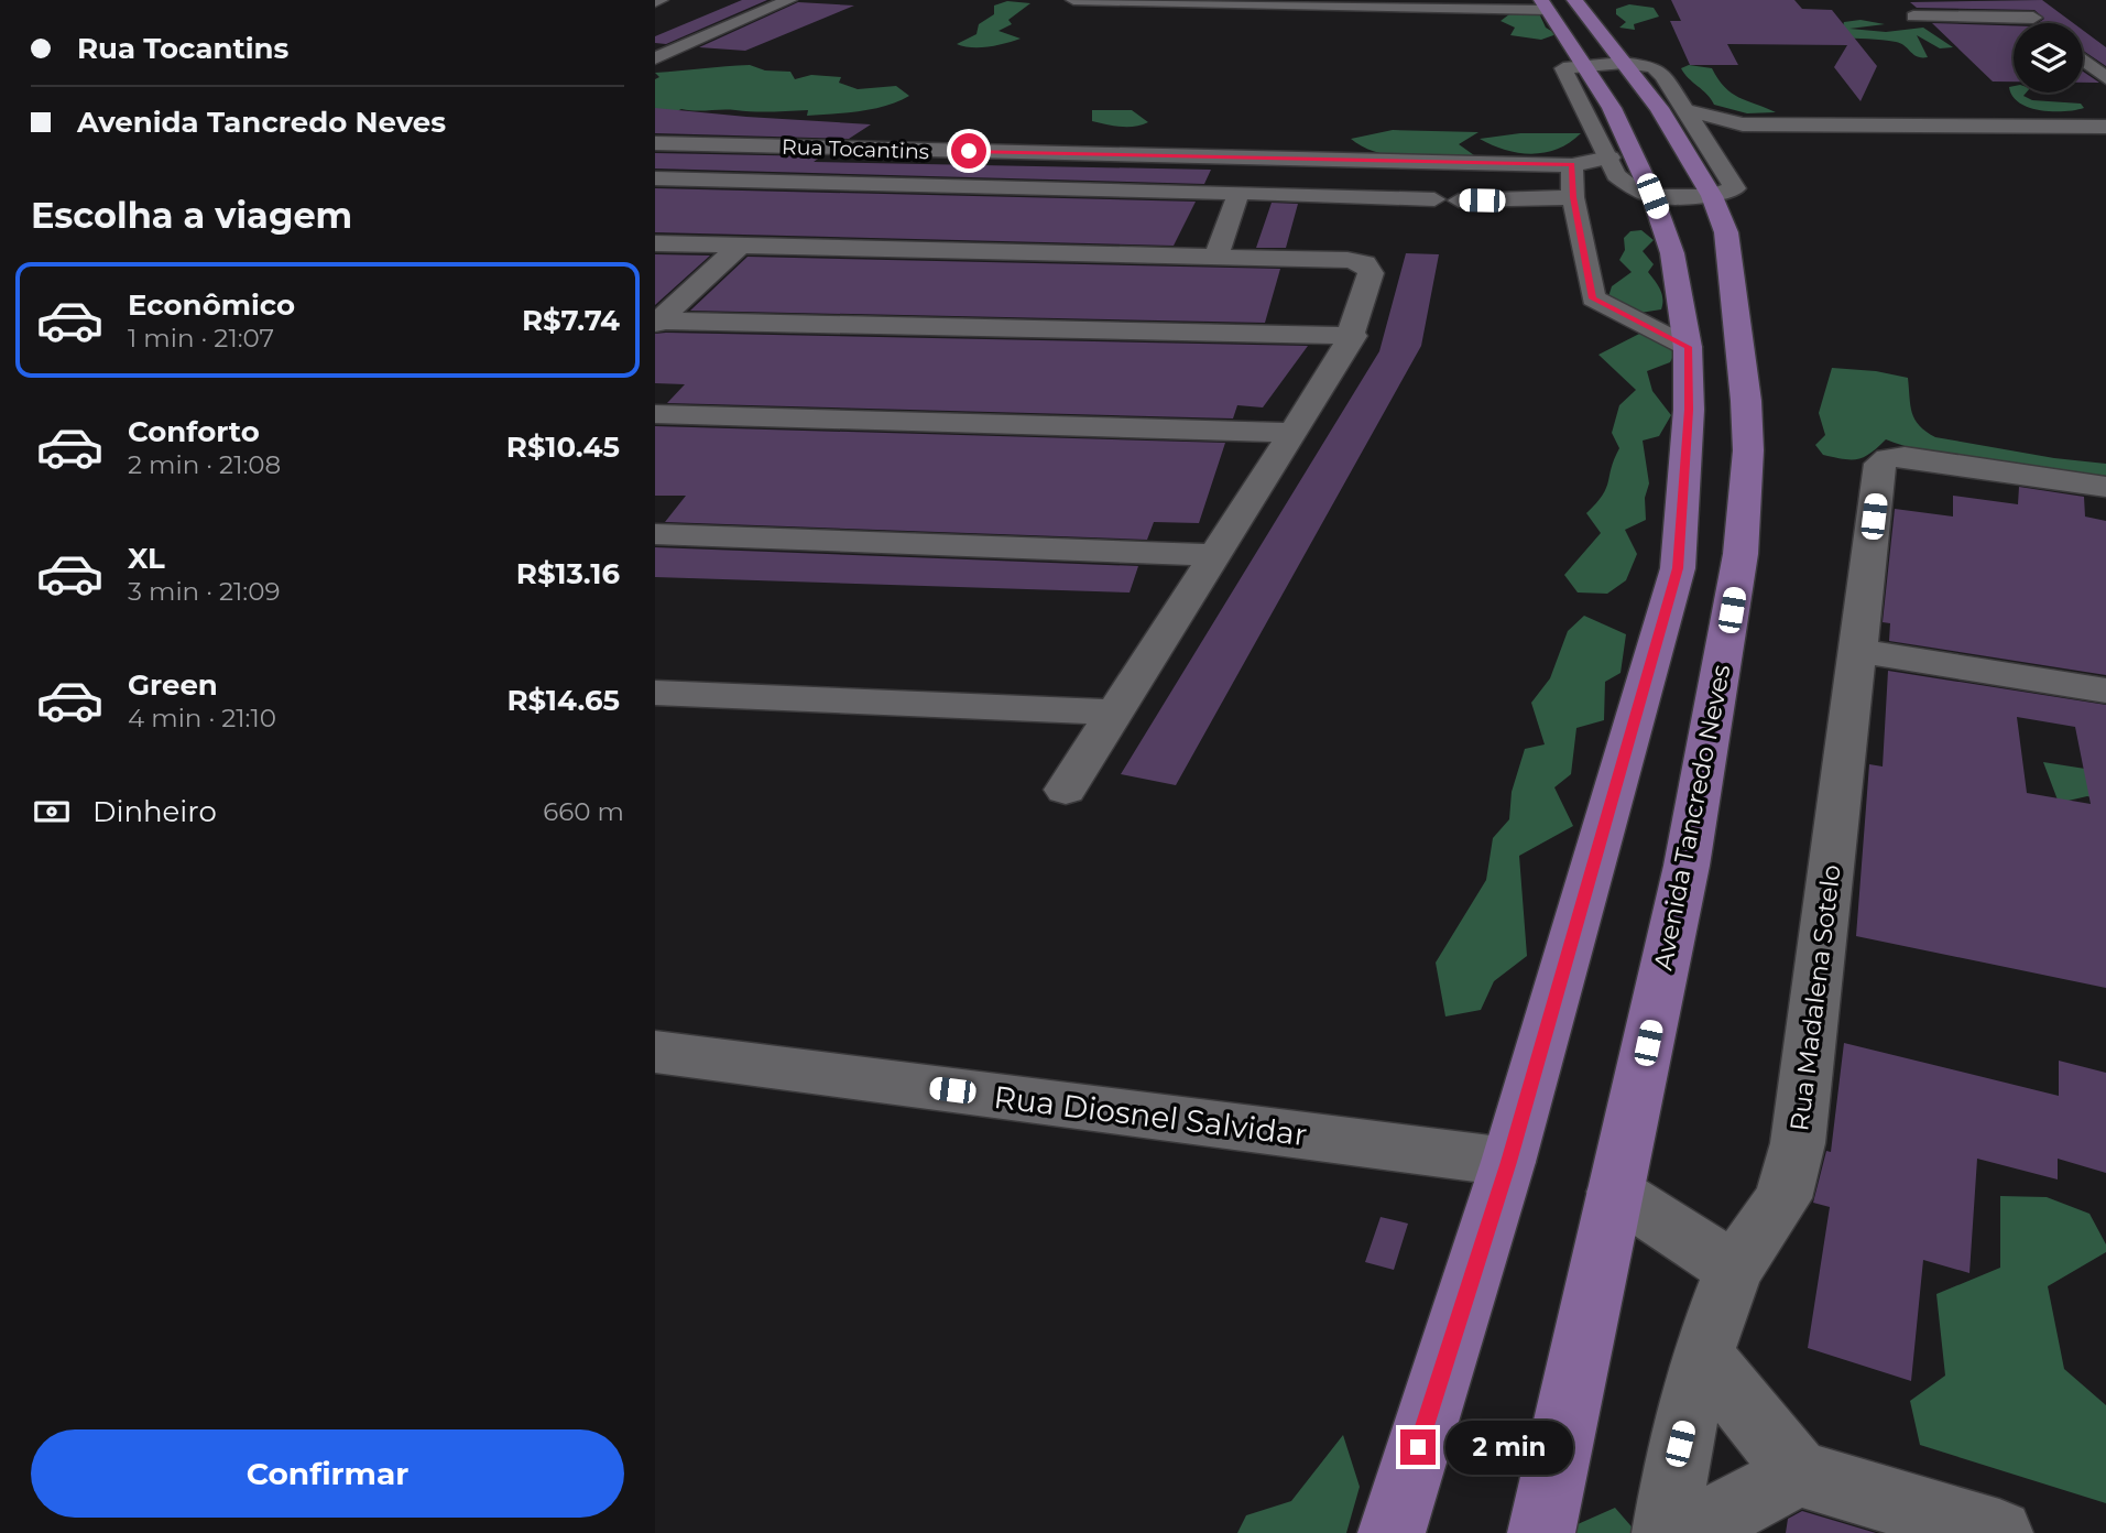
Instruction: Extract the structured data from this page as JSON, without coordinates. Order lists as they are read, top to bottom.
{
  "streets": {
    "main road": ["Avenida Tancredo Neves"],
    "street": ["Rua Tocantins", "Rua Madalena Sotelo", "Rua Diosnel Salvidar"]
  },
  "page": {
    "banner": ["Rua Tocantins", "Avenida Tancredo Neves"],
    "heading": "Escolha a viagem",
    "list": [
      {
        "name": "Econômico",
        "note": "1 min · 21:07",
        "value": "R$7.74"
      },
      {
        "name": "Conforto",
        "note": "2 min · 21:08",
        "value": "R$10.45"
      },
      {
        "name": "XL",
        "note": "3 min · 21:09",
        "value": "R$13.16"
      },
      {
        "name": "Green",
        "note": "4 min · 21:10",
        "value": "R$14.65"
      }
    ],
    "pay": ["Dinheiro", "660 m"],
    "buttons": "Confirmar",
    "bubble": "2 min"
  }
}
